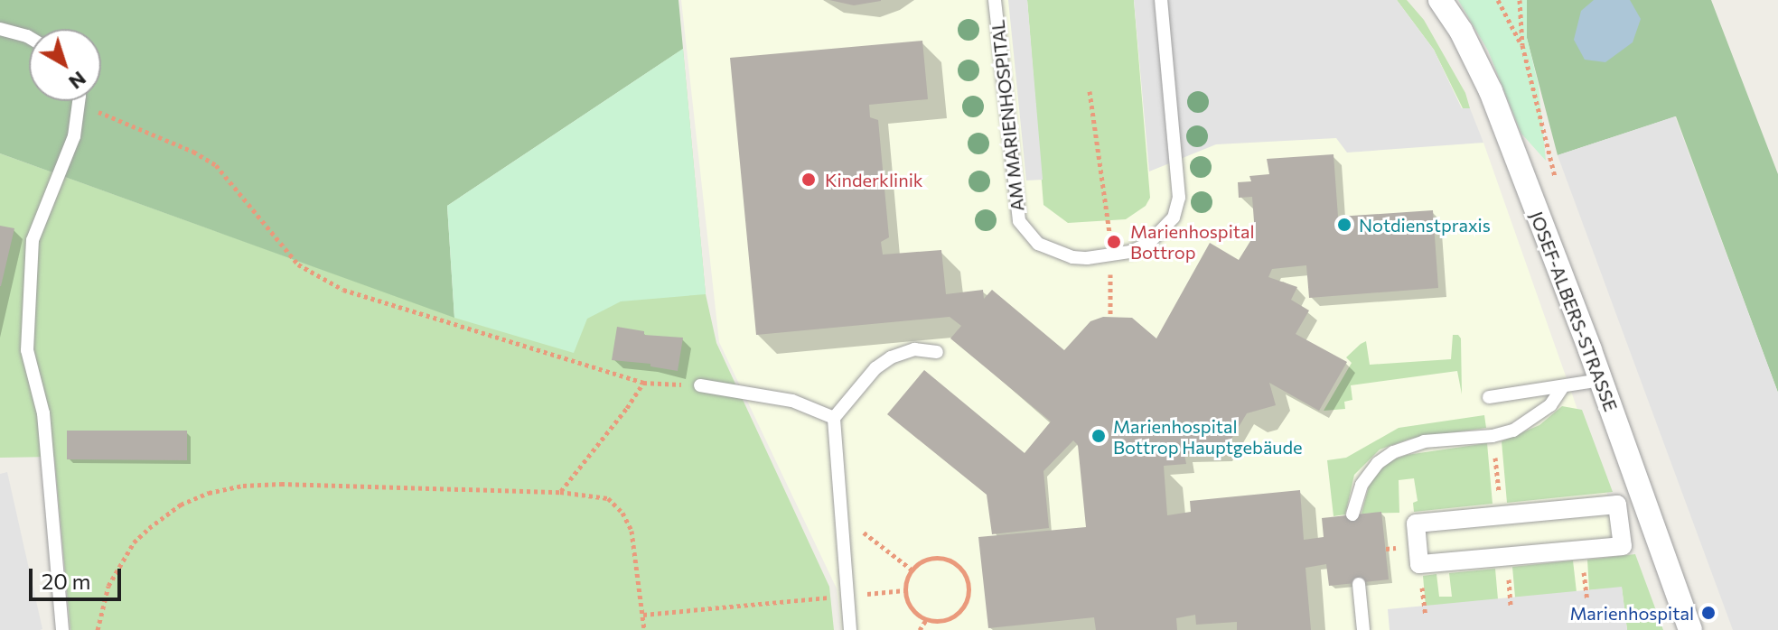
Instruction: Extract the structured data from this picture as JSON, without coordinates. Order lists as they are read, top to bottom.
{
  "streets": {
    "street": ["JOSEF-ALBERS-STRASSE"],
    "lane": ["AM MARIENHOSPITAL"]
  },
  "places": [
    "Kinderklinik",
    "Notdienstpraxis",
    "Marienhospital Bottrop",
    "Marienhospital Bottrop Hauptgebäude",
    "Marienhospital"
  ],
  "scale_bar": "20 m",
  "north": "bottom right"
}
